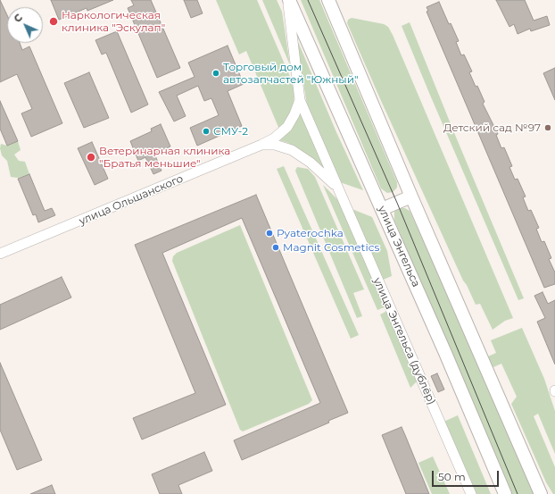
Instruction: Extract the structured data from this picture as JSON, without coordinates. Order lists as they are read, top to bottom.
{
  "streets": {
    "main road": ["улица Энгельса"],
    "street": ["улица Ольшанского", "улица Энгельса (дублёр)"]
  },
  "crossings": [
    ["улица Ольшанского", "улица Энгельса (дублёр)"]
  ],
  "places": [
    "Наркологическая клиника \"Эскулап\"",
    "Торговый дом автозапчастей \"Южный\"",
    "Детский сад №97",
    "СМУ-2",
    "Ветеринарная клиника \"Братья меньшие\"",
    "Pyaterochka",
    "Magnit Cosmetics"
  ],
  "scale_bar": "50 m",
  "north": "top left"
}
